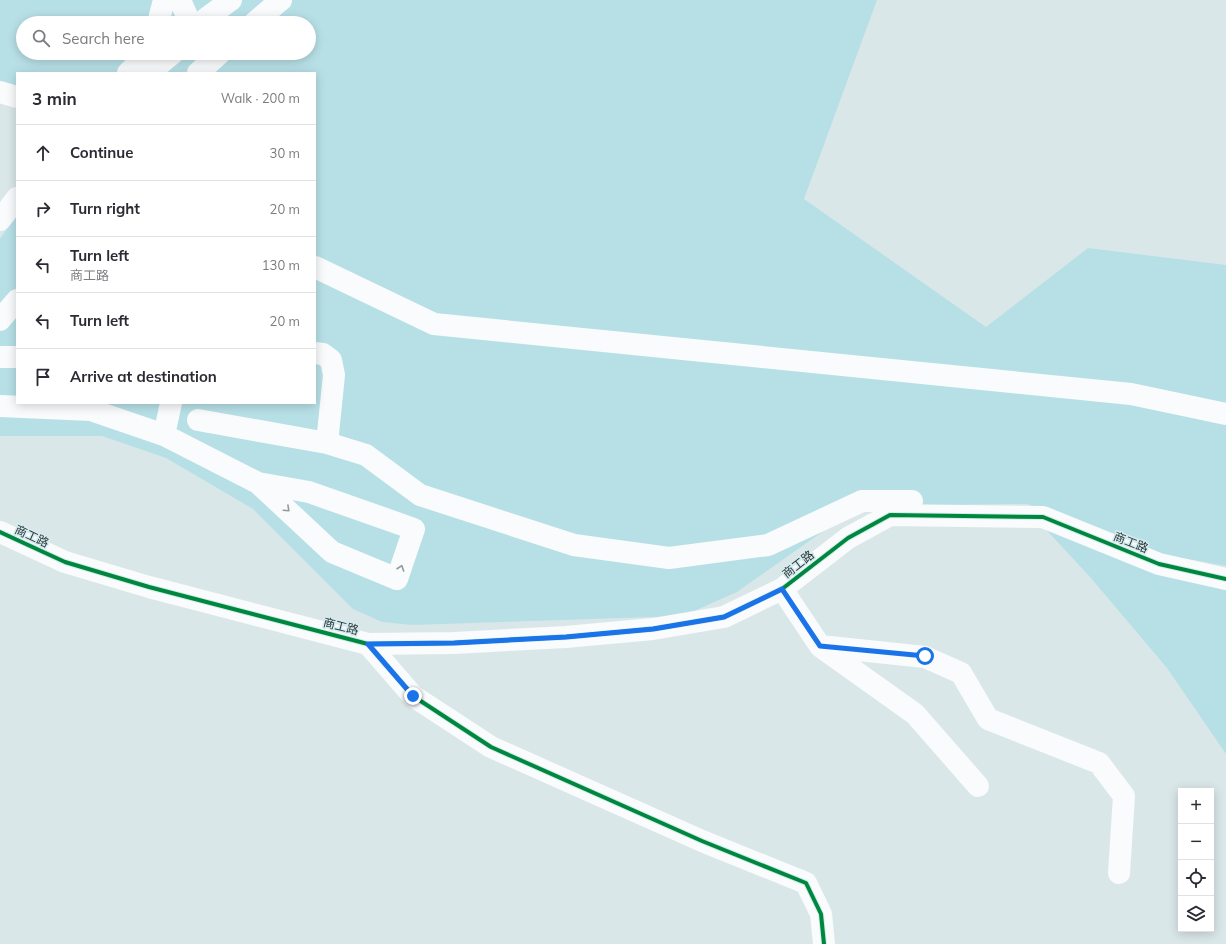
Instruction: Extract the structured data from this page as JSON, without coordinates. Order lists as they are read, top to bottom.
{
  "streets": {
    "street": ["商工路"]
  },
  "page": {
    "search": "Search here",
    "heading": ["3 min", "Walk · 200 m"],
    "list": [
      ["Continue", "30 m"],
      ["Turn right", "20 m"],
      ["Turn left", "商工路", "130 m"],
      ["Turn left", "20 m"],
      "Arrive at destination"
    ],
    "map_buttons": ["+", "−"]
  }
}
